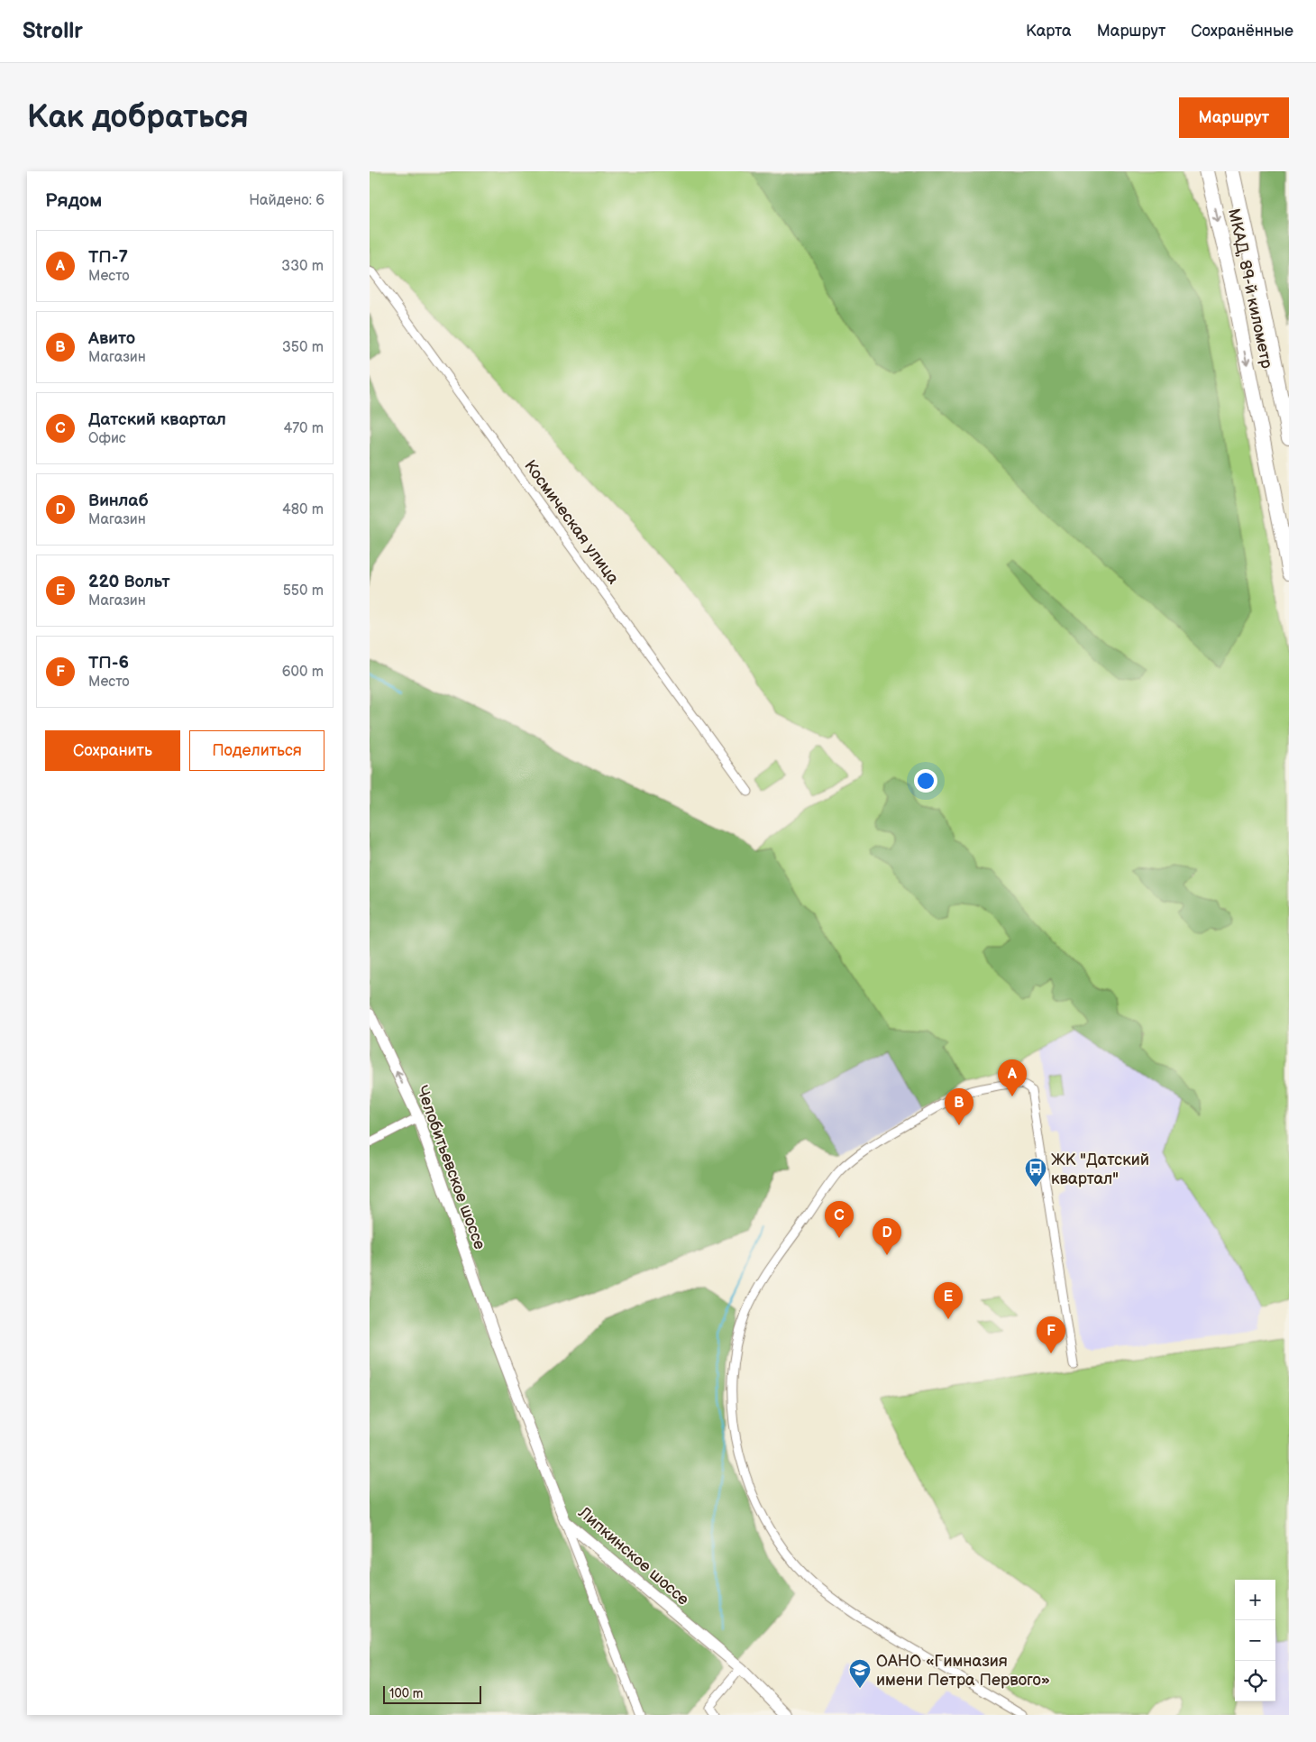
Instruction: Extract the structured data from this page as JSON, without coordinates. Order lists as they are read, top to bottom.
{
  "streets": {
    "highway": ["МКАД, 89-й километр"],
    "street": ["Космическая улица", "Челобитьевское шоссе", "Липкинское шоссе"]
  },
  "crossings": [
    ["Челобитьевское шоссе", "Липкинское шоссе"]
  ],
  "places": {
    "bus stop": ["ЖК \"Датский квартал\""],
    "school or university": ["ОАНО «Гимназия имени Петра Первого»"]
  },
  "scale_bar": "100 m",
  "page": {
    "header": "Strollr",
    "nav": ["Карта", "Маршрут", "Сохранённые"],
    "buttons": [
      "Маршрут",
      ["Сохранить", "Поделиться"]
    ],
    "title": "Как добраться",
    "heading": ["Рядом", "Найдено: 6"],
    "list": [
      {
        "mark": "A",
        "name": "ТП-7",
        "note": "Место",
        "value": "330 m"
      },
      {
        "mark": "B",
        "name": "Авито",
        "note": "Магазин",
        "value": "350 m"
      },
      {
        "mark": "C",
        "name": "Датский квартал",
        "note": "Офис",
        "value": "470 m"
      },
      {
        "mark": "D",
        "name": "Винлаб",
        "note": "Магазин",
        "value": "480 m"
      },
      {
        "mark": "E",
        "name": "220 Вольт",
        "note": "Магазин",
        "value": "550 m"
      },
      {
        "mark": "F",
        "name": "ТП-6",
        "note": "Место",
        "value": "600 m"
      }
    ],
    "pins": [
      "A",
      "B",
      "C",
      "D",
      "E",
      "F"
    ],
    "map_buttons": ["+", "−"],
    "scale": "100 m"
  }
}
